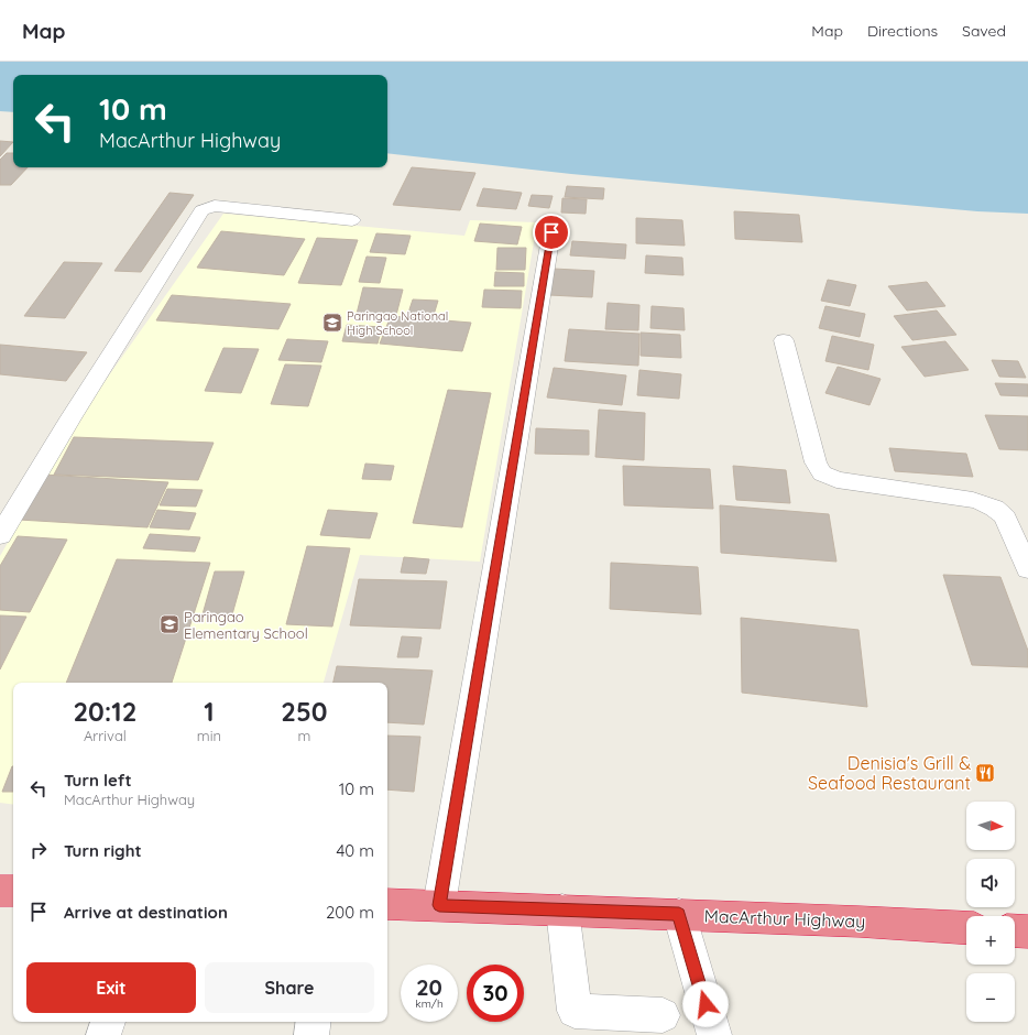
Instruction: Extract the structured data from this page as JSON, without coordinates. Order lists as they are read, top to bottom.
{
  "streets": {
    "highway": ["MacArthur Highway"]
  },
  "places": {
    "school or university": ["Paringao National High School", "Paringao Elementary School"],
    "restaurant": ["Denisia's Grill & Seafood Restaurant"]
  },
  "north": "right",
  "page": {
    "header": "Map",
    "nav": ["Map", "Directions", "Saved"],
    "turn": ["10 m", "MacArthur Highway"],
    "eta": [
      "20:12",
      "Arrival",
      "1",
      "min",
      "250",
      "m"
    ],
    "list": [
      {
        "name": "Turn left",
        "note": "MacArthur Highway",
        "value": "10 m"
      },
      {
        "name": "Turn right",
        "value": "40 m"
      },
      {
        "name": "Arrive at destination",
        "value": "200 m"
      }
    ],
    "map_buttons": ["+", "−"],
    "buttons": ["Exit", "Share"],
    "speed": "20 km/h",
    "limit": "30"
  }
}
